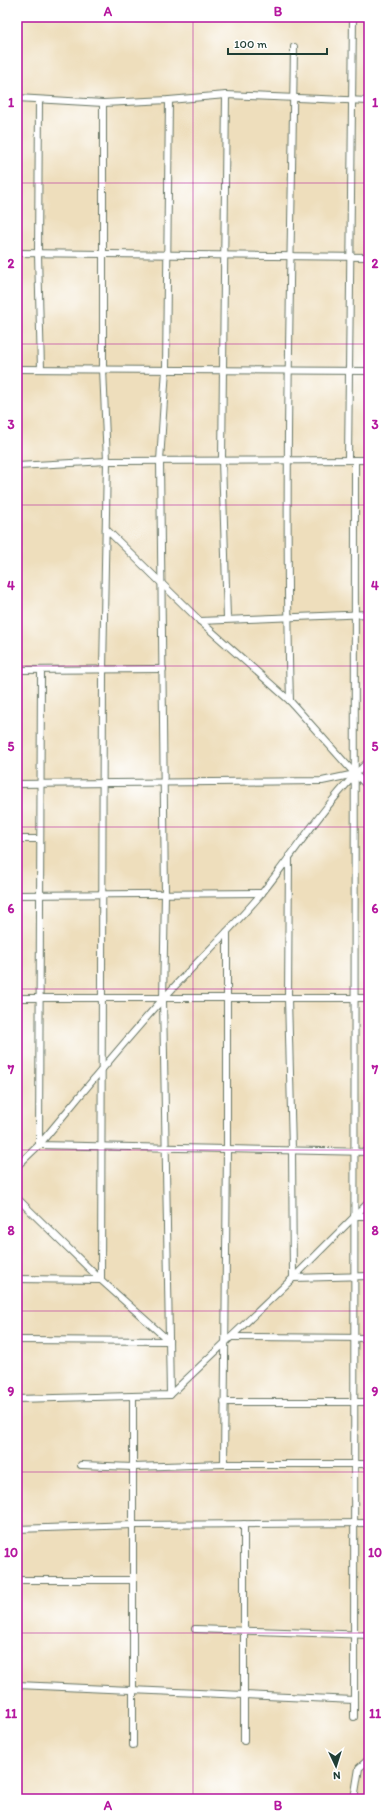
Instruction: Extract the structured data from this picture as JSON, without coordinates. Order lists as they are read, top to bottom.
{
  "scale_bar": "100 m",
  "north": "bottom",
  "grid": {
    "columns": ["A", "B"],
    "rows": [
      "1",
      "2",
      "3",
      "4",
      "5",
      "6",
      "7",
      "8",
      "9",
      "10",
      "11"
    ]
  }
}
